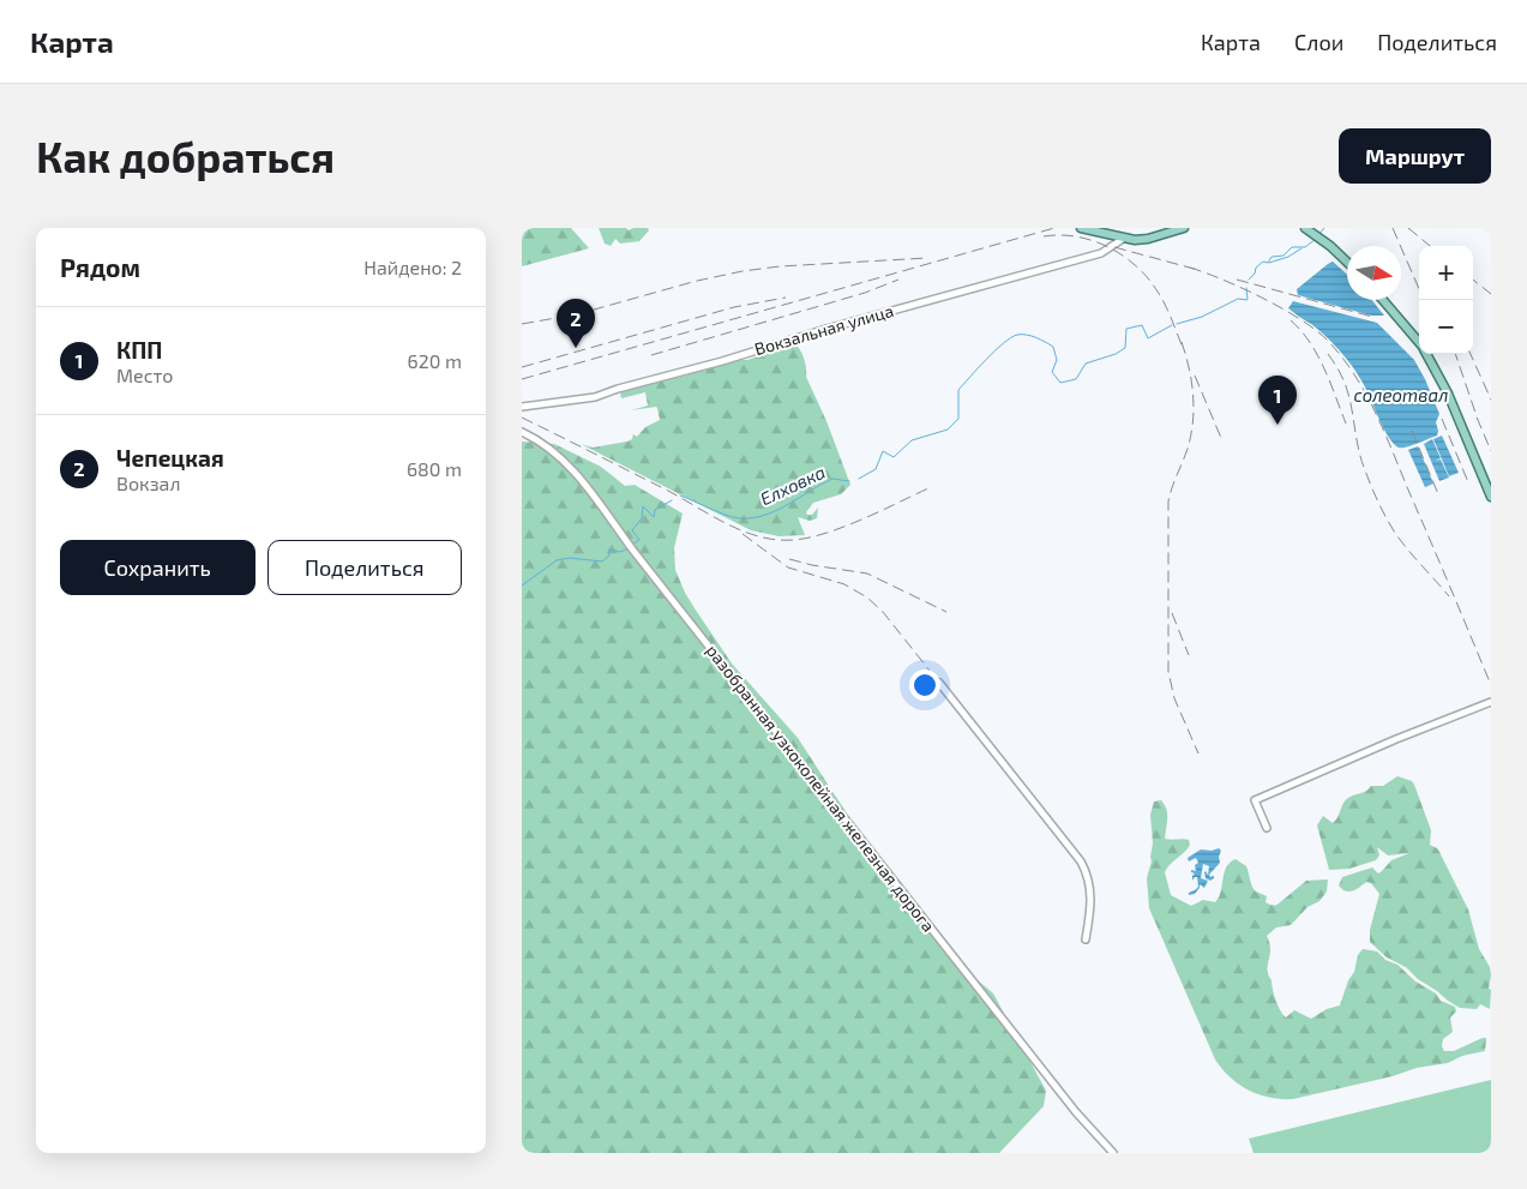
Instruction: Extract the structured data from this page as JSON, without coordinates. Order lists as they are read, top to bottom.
{
  "streets": {
    "street": ["Вокзальная улица", "разобранная узкоколейная железная дорога"]
  },
  "water": ["солеотвал", "Елховка"],
  "north": "right",
  "page": {
    "header": "Карта",
    "nav": ["Карта", "Слои", "Поделиться"],
    "buttons": [
      "Маршрут",
      ["Сохранить", "Поделиться"]
    ],
    "title": "Как добраться",
    "heading": ["Рядом", "Найдено: 2"],
    "map_buttons": ["+", "−"],
    "pins": ["2", "1"],
    "list": [
      {
        "mark": "1",
        "name": "КПП",
        "note": "Место",
        "value": "620 m"
      },
      {
        "mark": "2",
        "name": "Чепецкая",
        "note": "Вокзал",
        "value": "680 m"
      }
    ]
  }
}
